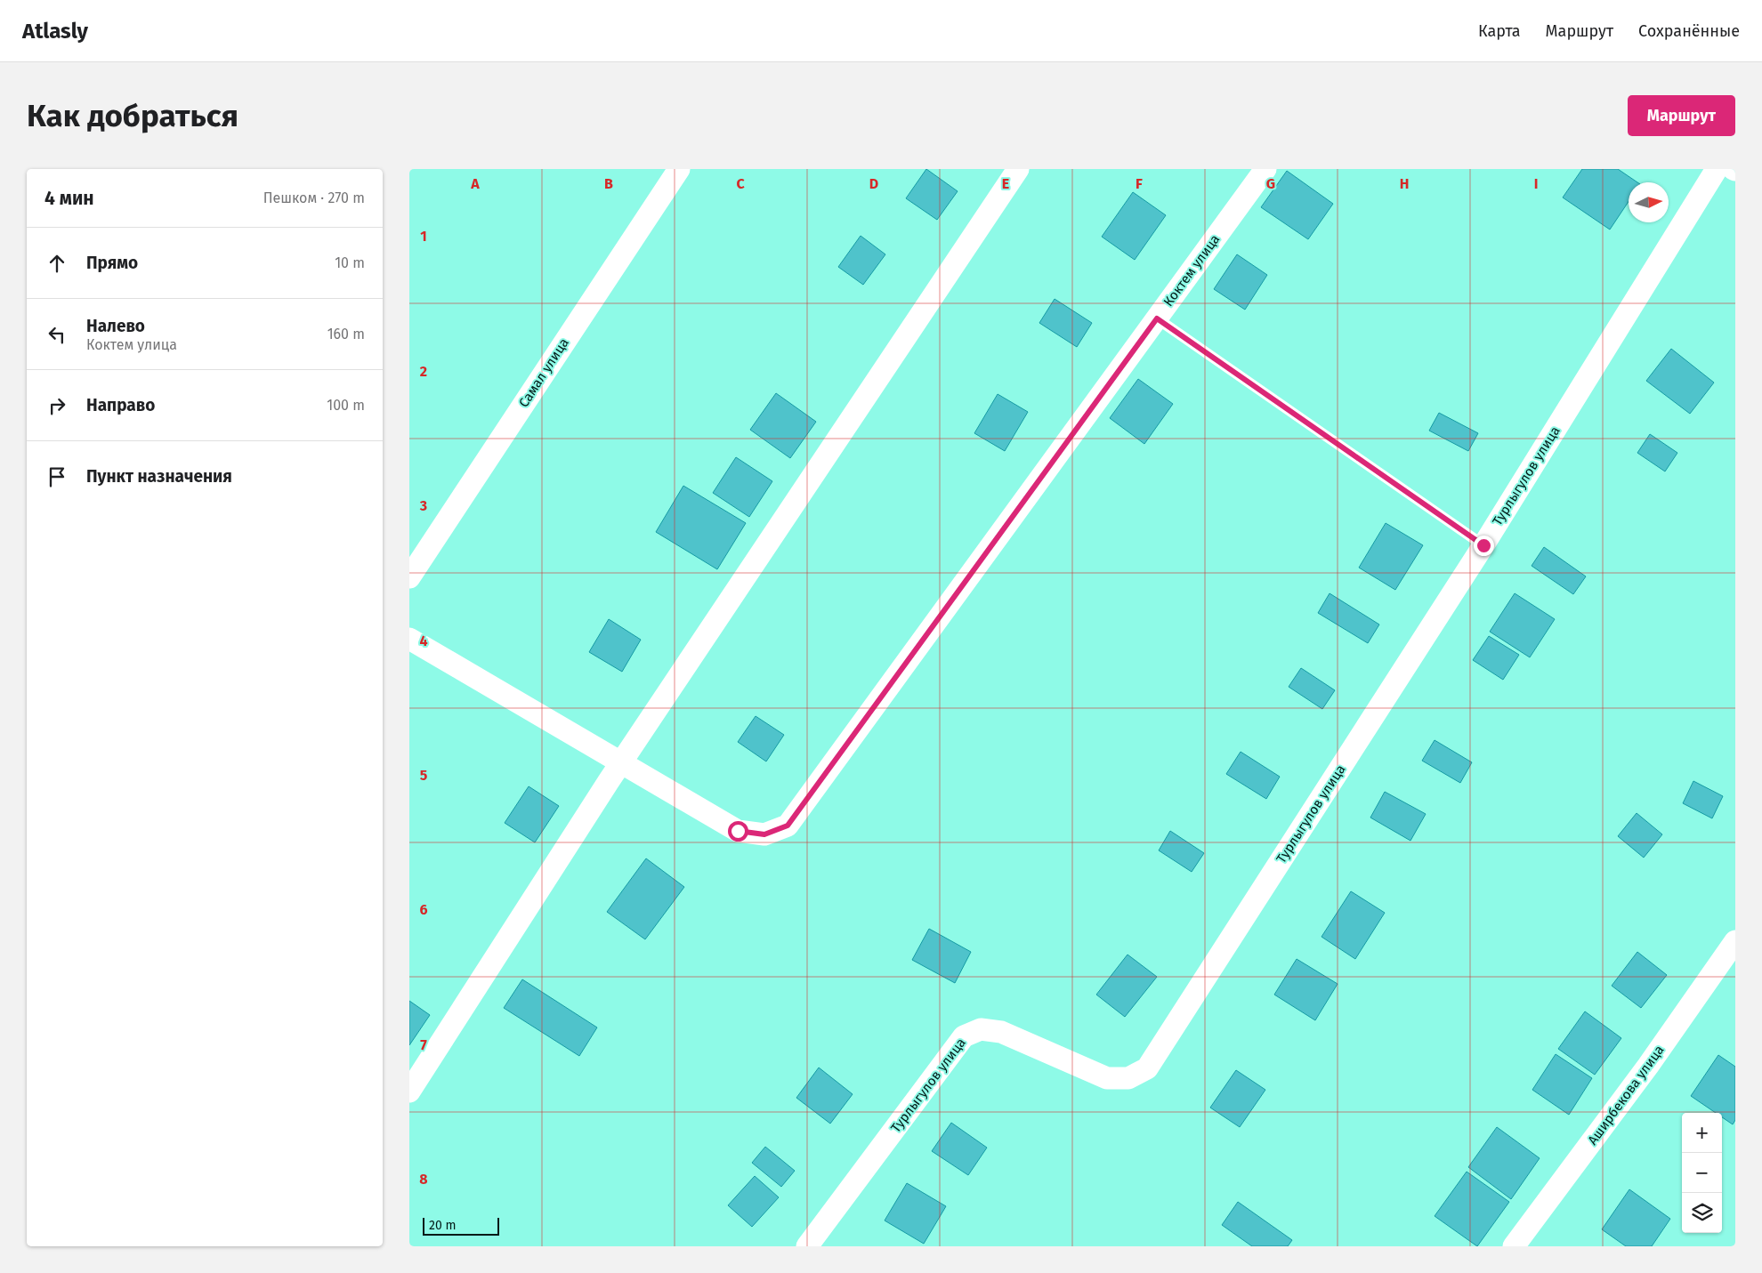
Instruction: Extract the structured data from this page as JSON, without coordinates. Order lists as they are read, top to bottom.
{
  "streets": {
    "street": [
      "Коктем улица",
      "Самал улица",
      "Турлыгулов улица",
      "Аширбекова улица"
    ]
  },
  "scale_bar": "20 m",
  "north": "right",
  "page": {
    "header": "Atlasly",
    "nav": ["Карта", "Маршрут", "Сохранённые"],
    "buttons": "Маршрут",
    "title": "Как добраться",
    "heading": ["4 мин", "Пешком · 270 m"],
    "list": [
      ["Прямо", "10 m"],
      ["Налево", "Коктем улица", "160 m"],
      ["Направо", "100 m"],
      "Пункт назначения"
    ],
    "map_buttons": ["+", "−"],
    "scale": "20 m"
  },
  "grid": {
    "columns": [
      "A",
      "B",
      "C",
      "D",
      "E",
      "F",
      "G",
      "H",
      "I"
    ],
    "rows": [
      "1",
      "2",
      "3",
      "4",
      "5",
      "6",
      "7",
      "8"
    ]
  }
}
